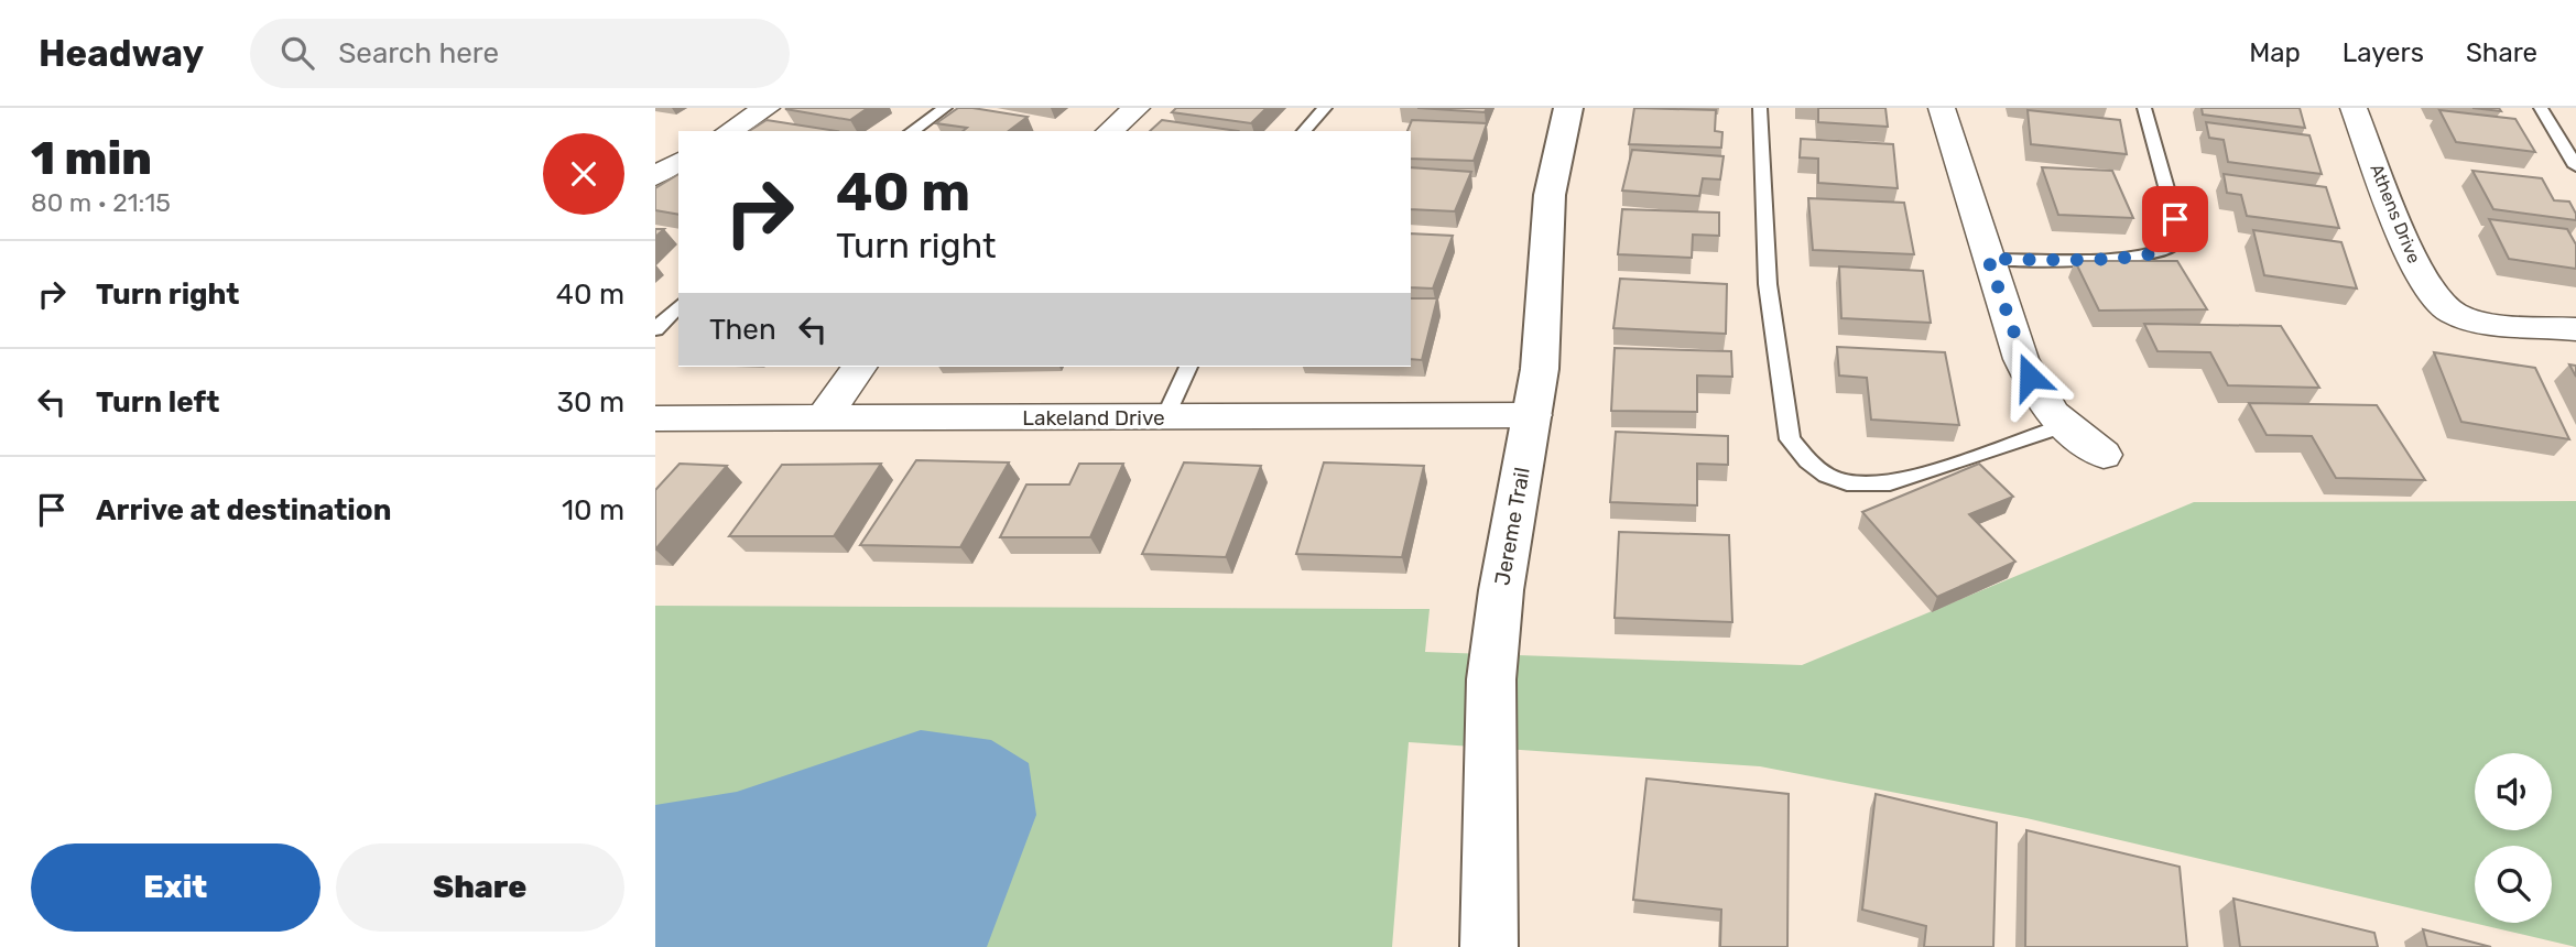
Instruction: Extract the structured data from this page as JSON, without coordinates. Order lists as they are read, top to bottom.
{
  "streets": {
    "street": ["Athens Drive", "Lakeland Drive", "Jereme Trail"]
  },
  "crossings": [
    ["Lakeland Drive", "Jereme Trail"]
  ],
  "page": {
    "header": "Headway",
    "search": "Search here",
    "nav": ["Map", "Layers", "Share"],
    "heading": ["1 min", "80 m · 21:15"],
    "turn": ["40 m", "Turn right"],
    "list": [
      {
        "name": "Turn right",
        "value": "40 m"
      },
      {
        "name": "Turn left",
        "value": "30 m"
      },
      {
        "name": "Arrive at destination",
        "value": "10 m"
      }
    ],
    "then": "Then",
    "buttons": ["Exit", "Share"]
  }
}
